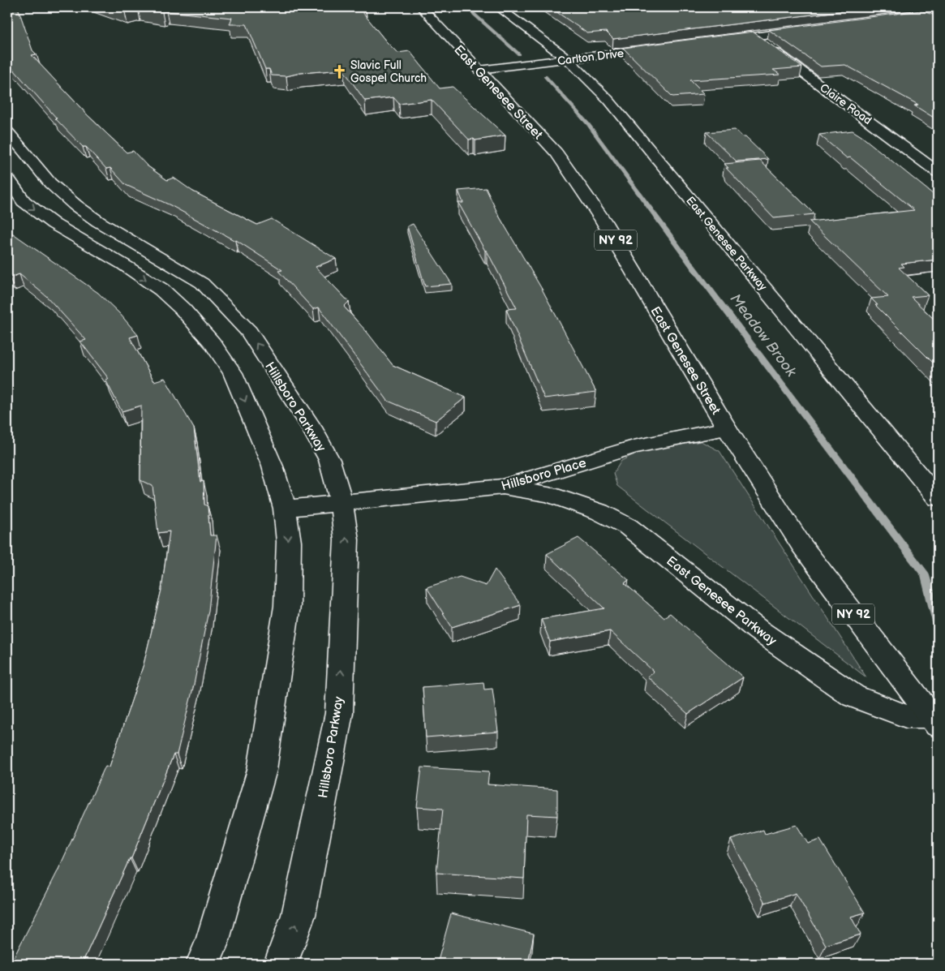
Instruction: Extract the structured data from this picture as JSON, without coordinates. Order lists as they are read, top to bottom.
{
  "streets": {
    "street": [
      "Carlton Drive",
      "East Genesee Street",
      "Claire Road",
      "NY 92",
      "East Genesee Parkway",
      "Hillsboro Parkway",
      "Hillsboro Place"
    ]
  },
  "crossings": [
    ["Carlton Drive", "East Genesee Street"],
    ["Carlton Drive", "East Genesee Parkway"],
    ["East Genesee Street", "East Genesee Parkway"],
    ["East Genesee Street", "Hillsboro Place"],
    ["East Genesee Parkway", "Hillsboro Place"],
    ["Hillsboro Parkway", "Hillsboro Place"]
  ],
  "one_way": ["Hillsboro Parkway"],
  "water": ["Meadow Brook"],
  "places": {
    "church": ["Slavic Full Gospel Church"]
  }
}
